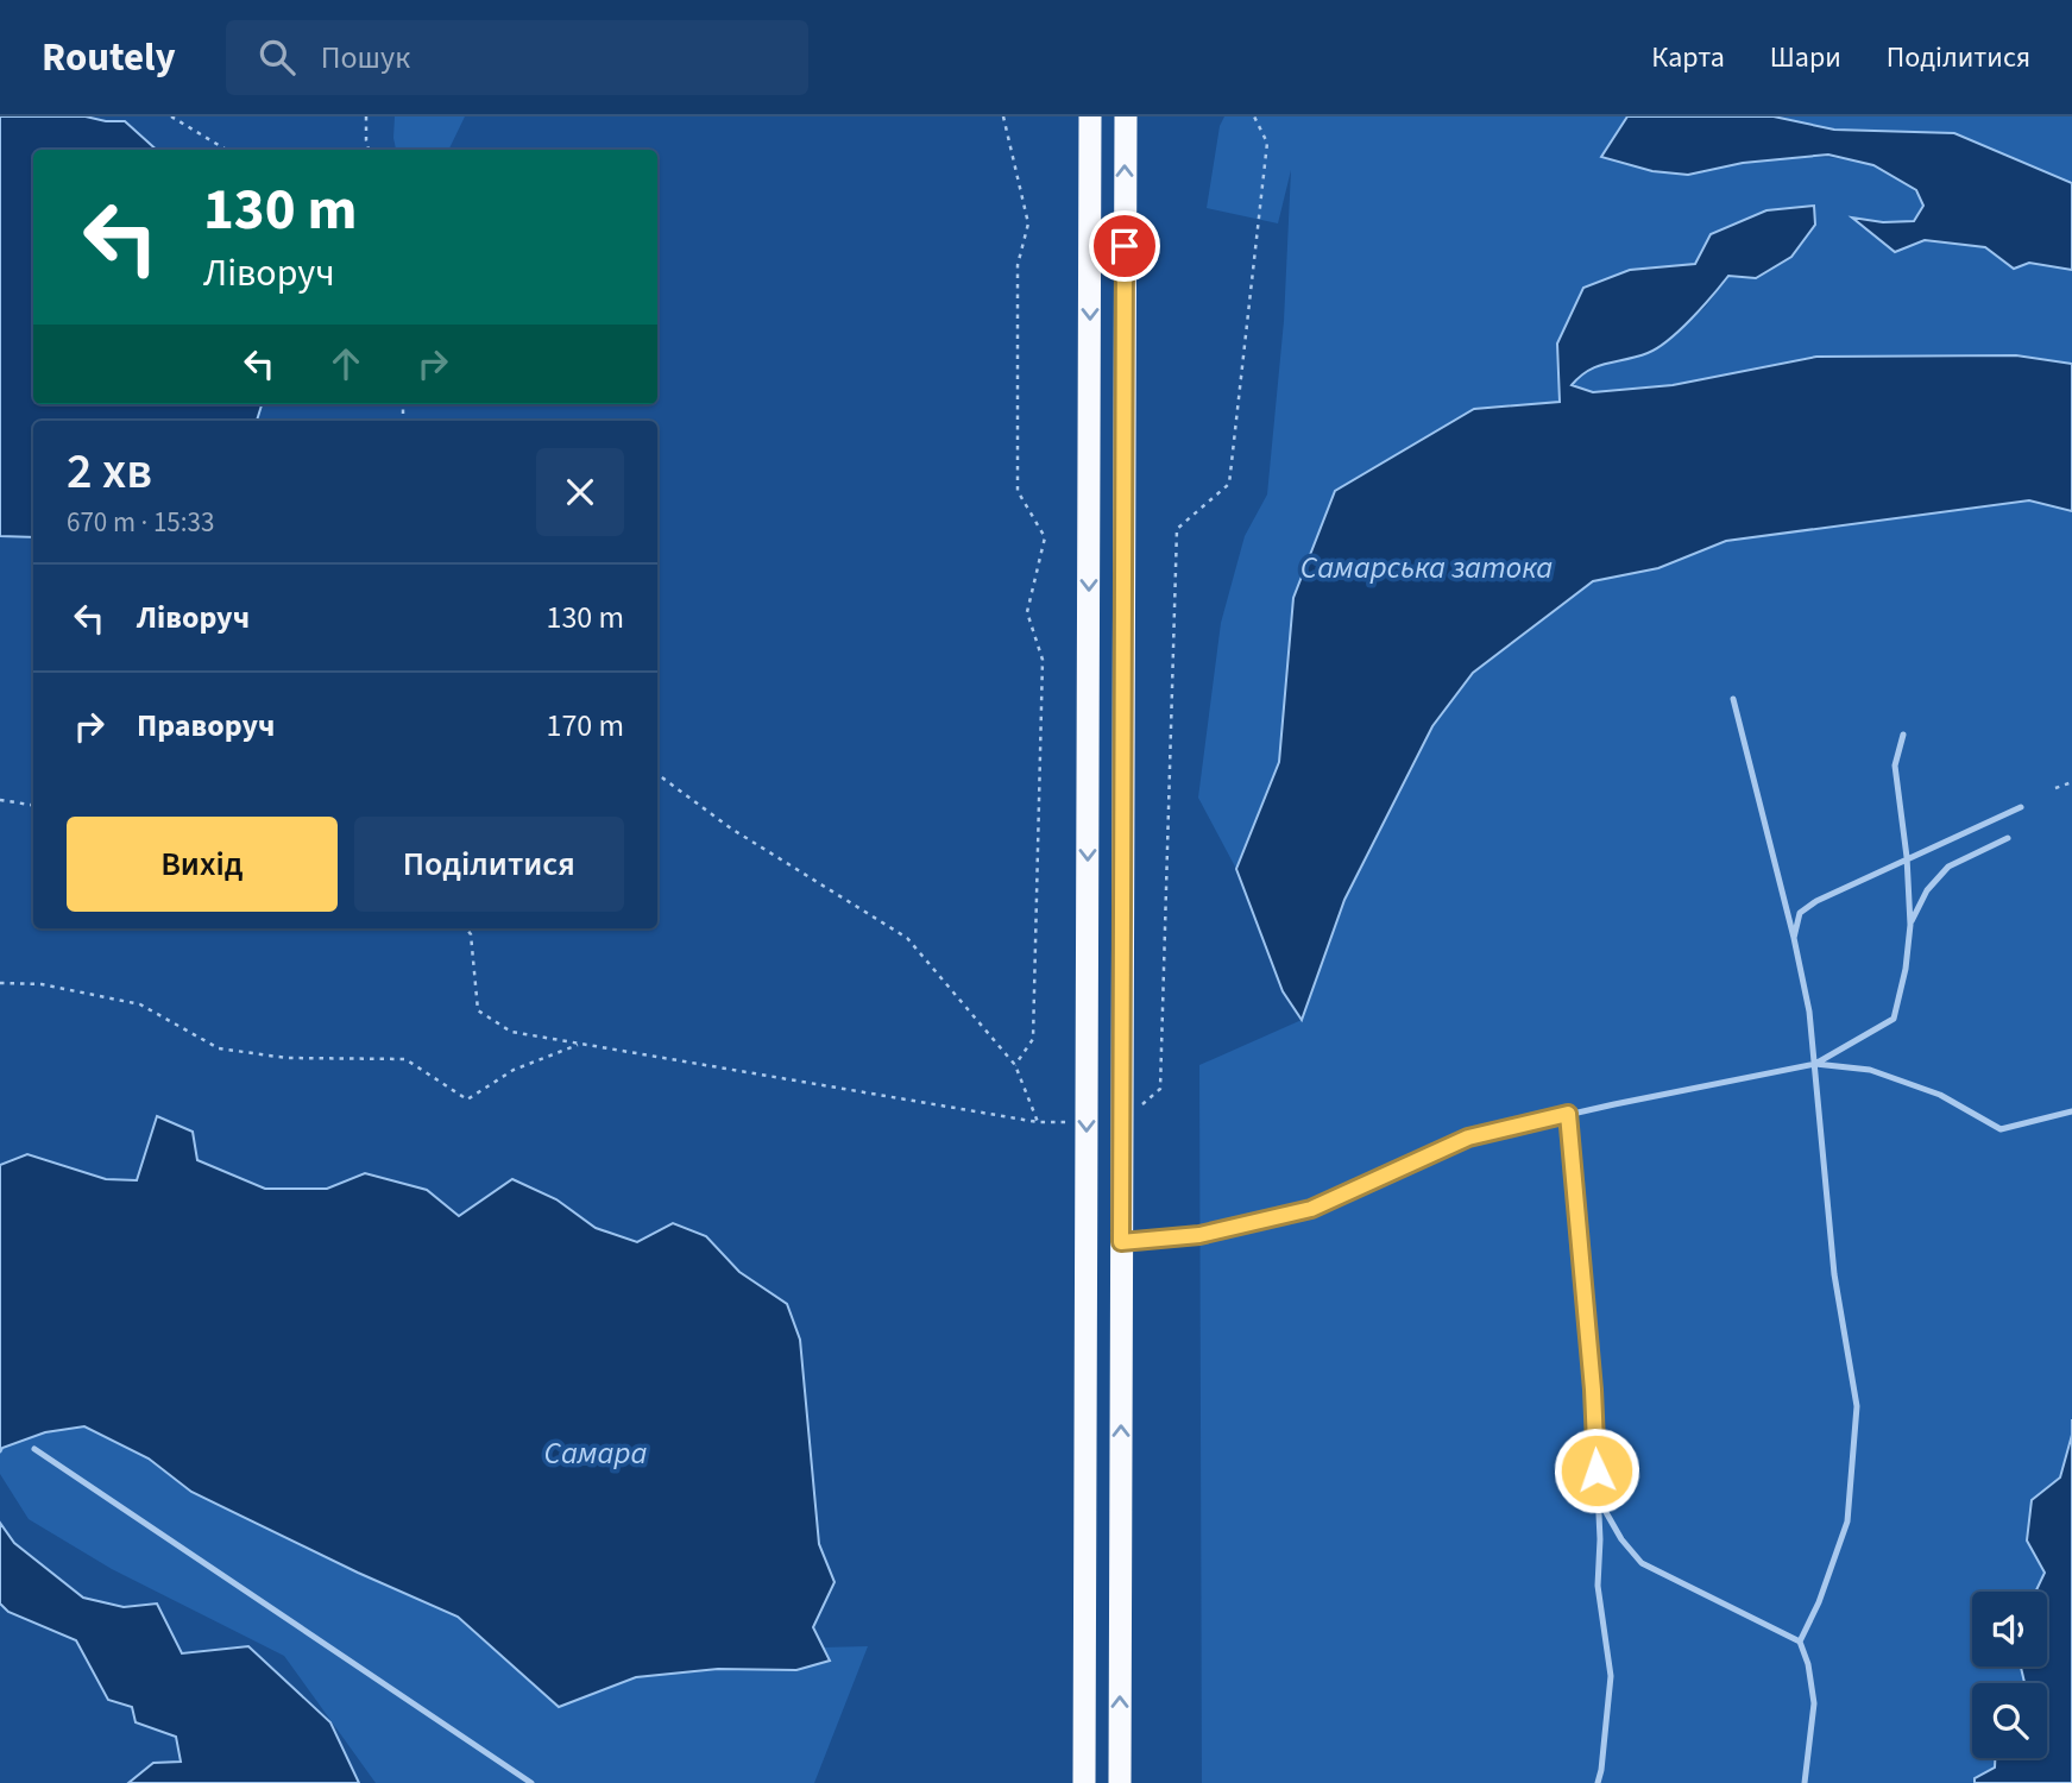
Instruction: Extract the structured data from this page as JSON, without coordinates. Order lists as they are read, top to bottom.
{
  "water": ["Самарська затока", "Самара"],
  "page": {
    "header": "Routely",
    "search": "Пошук",
    "nav": ["Карта", "Шари", "Поділитися"],
    "turn": ["130 m", "Ліворуч"],
    "heading": ["2 хв", "670 m · 15:33"],
    "list": [
      {
        "name": "Ліворуч",
        "value": "130 m"
      },
      {
        "name": "Праворуч",
        "value": "170 m"
      }
    ],
    "buttons": ["Вихід", "Поділитися"]
  }
}
